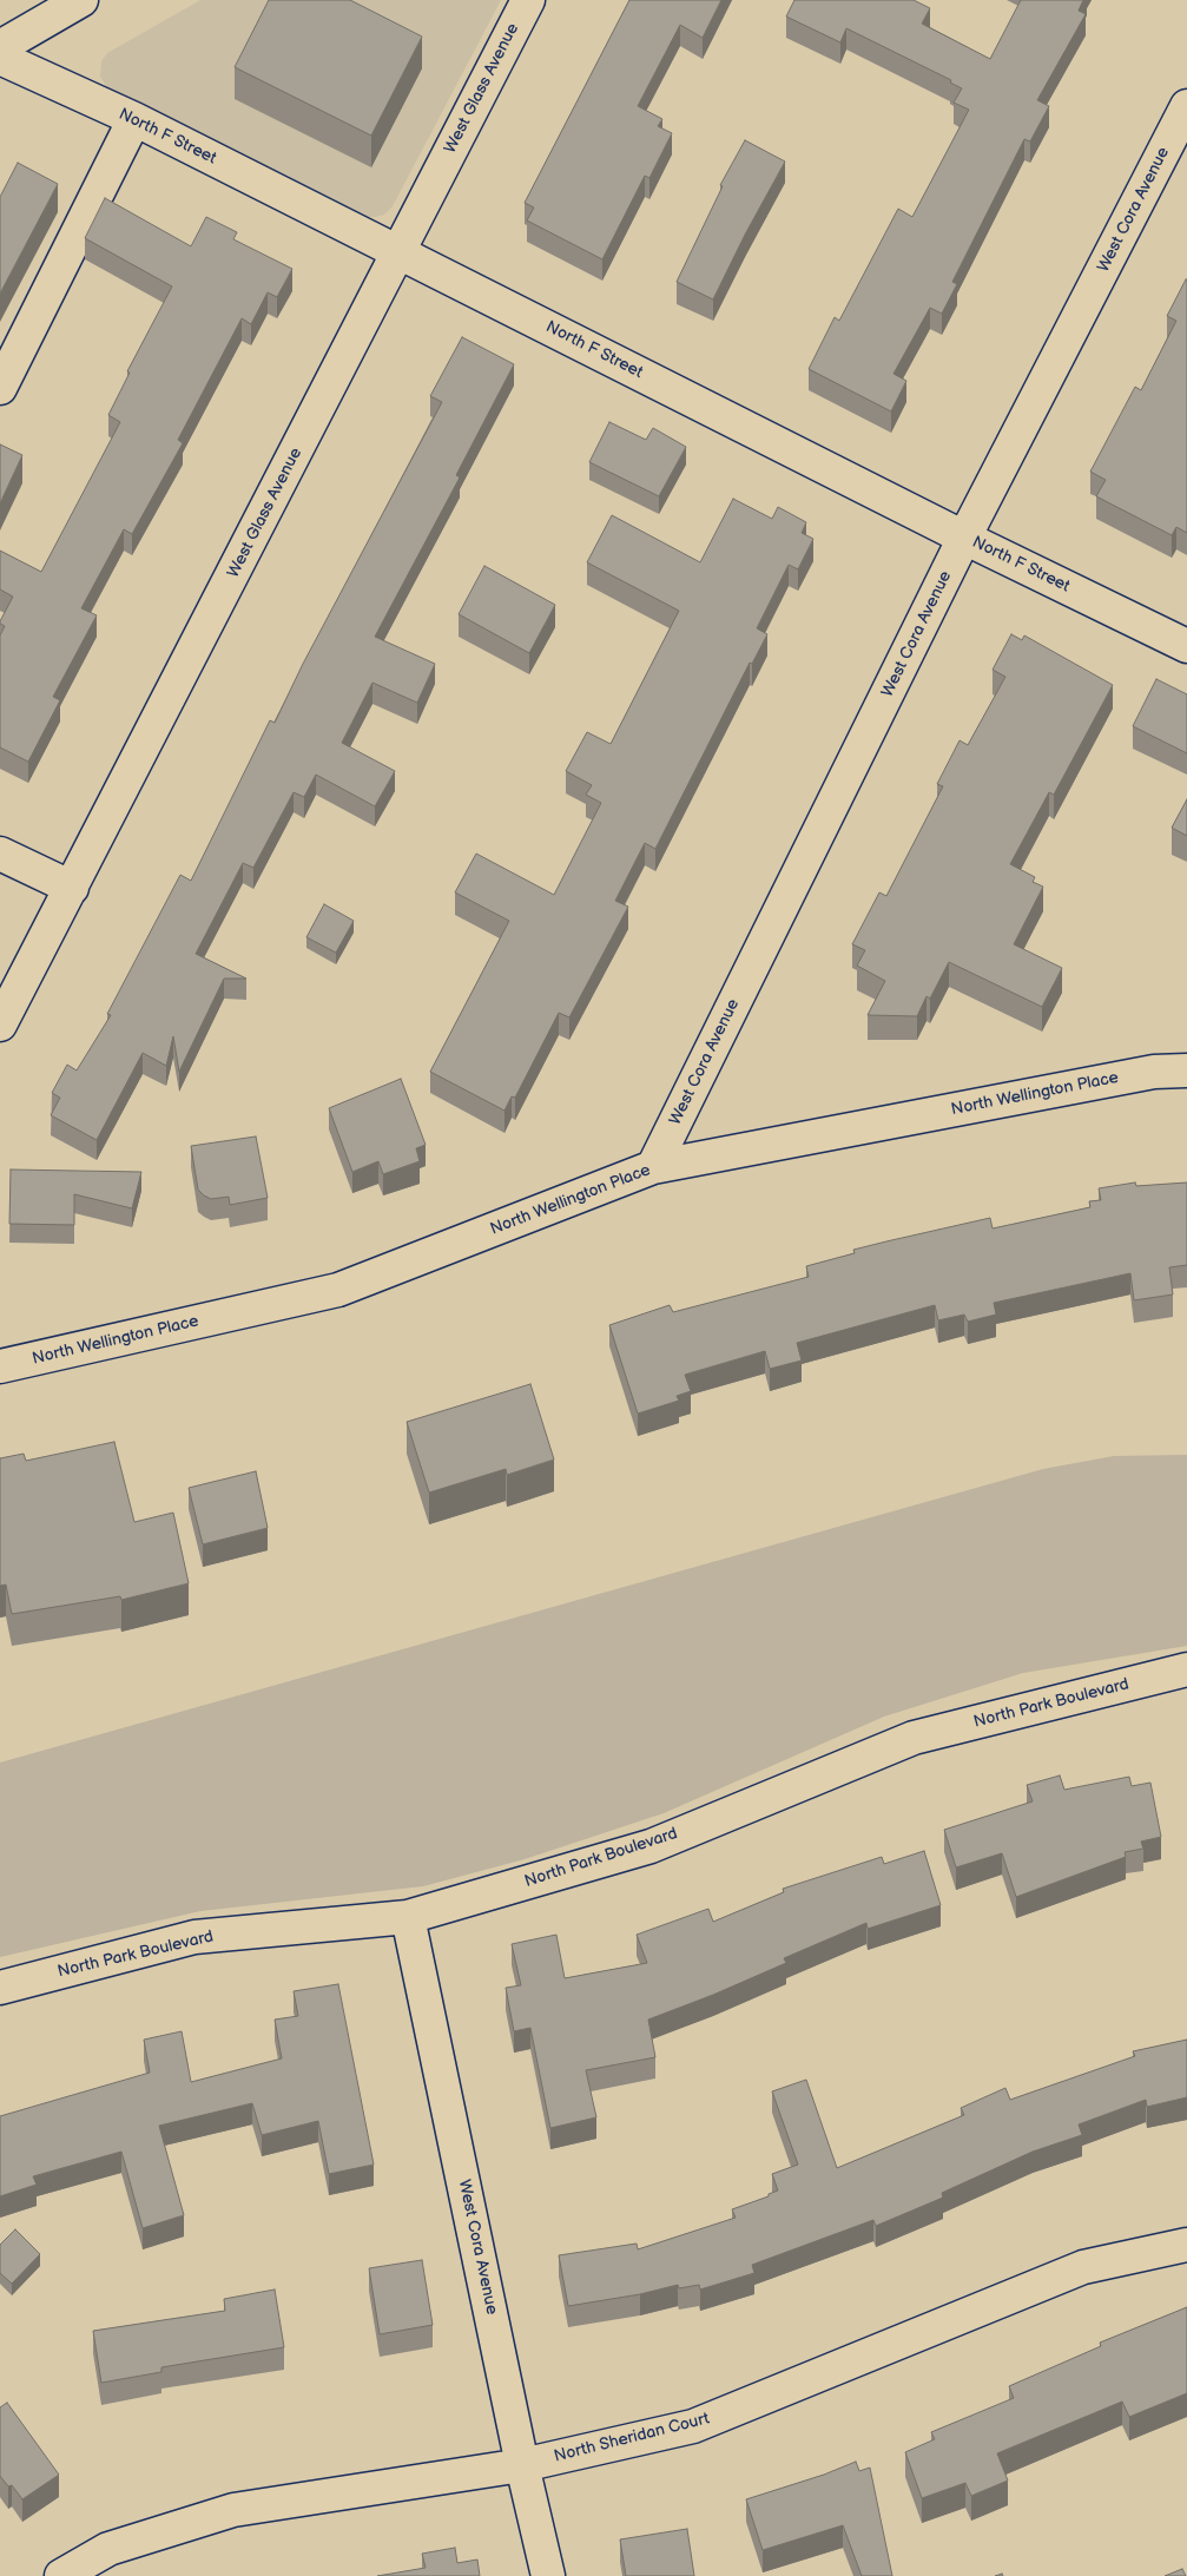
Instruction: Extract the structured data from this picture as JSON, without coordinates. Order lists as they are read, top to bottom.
{
  "streets": {
    "street": [
      "West Glass Avenue",
      "North F Street",
      "West Cora Avenue",
      "North Wellington Place",
      "North Park Boulevard",
      "North Sheridan Court"
    ]
  },
  "crossings": [
    ["West Glass Avenue", "North F Street"],
    ["North F Street", "West Cora Avenue"],
    ["West Cora Avenue", "North Wellington Place"],
    ["West Cora Avenue", "North Park Boulevard"],
    ["West Cora Avenue", "North Sheridan Court"]
  ]
}
